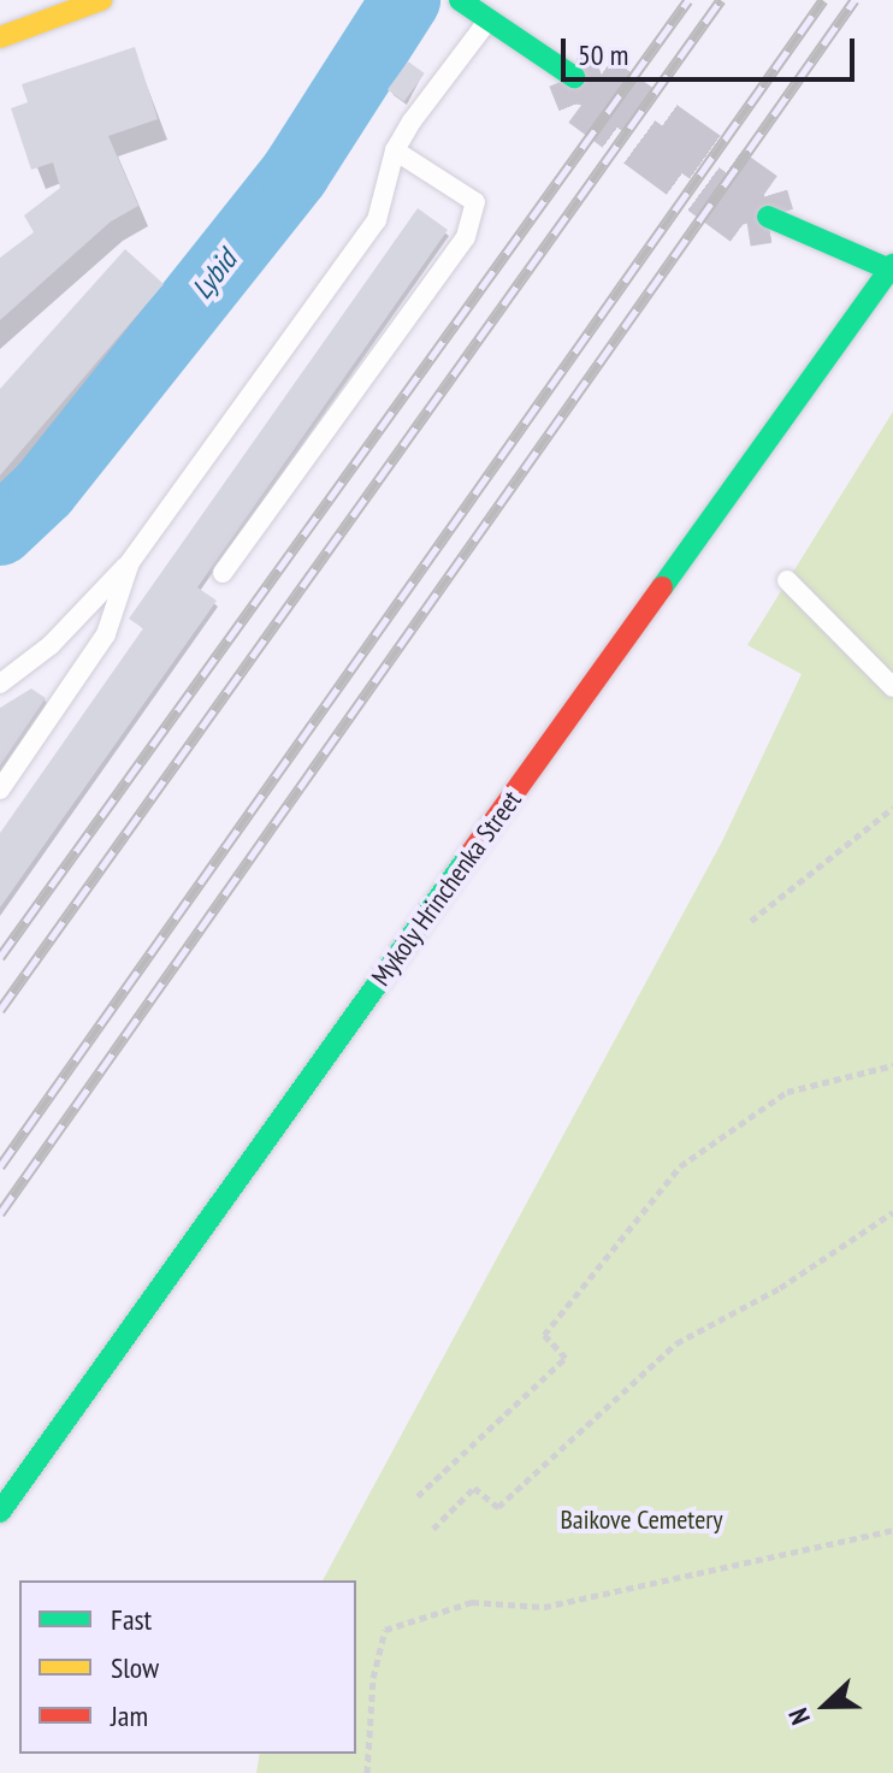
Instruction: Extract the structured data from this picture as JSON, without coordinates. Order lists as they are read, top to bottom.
{
  "streets": {
    "main road": ["Mykoly Hrinchenka Street"]
  },
  "water": ["Lybid"],
  "parks": ["Baikove Cemetery"],
  "legend": ["Fast", "Slow", "Jam"],
  "scale_bar": "50 m",
  "north": "left"
}
